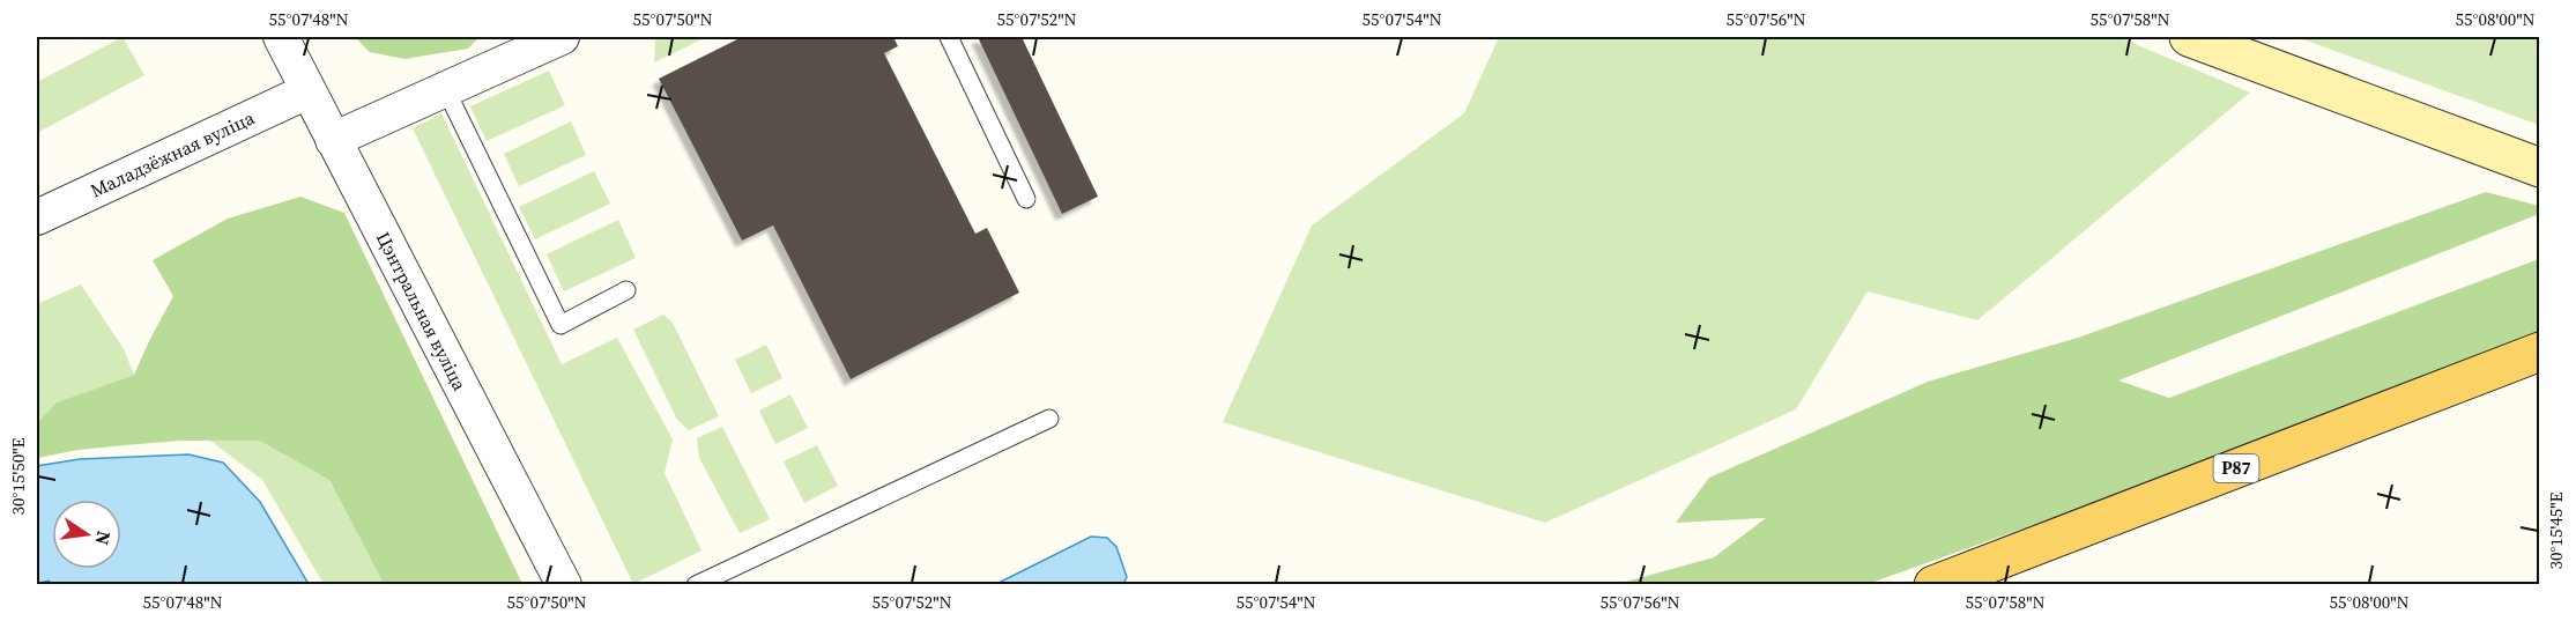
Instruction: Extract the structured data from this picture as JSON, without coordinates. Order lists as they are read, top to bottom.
{
  "streets": {
    "main road": ["Р87"],
    "street": ["Маладзёжная вуліца", "Цэнтральная вуліца"]
  },
  "crossings": [
    ["Маладзёжная вуліца", "Цэнтральная вуліца"]
  ],
  "north": "right",
  "coordinates": [
    "55°07'48\"N",
    "55°07'50\"N",
    "55°07'52\"N",
    "55°07'54\"N",
    "55°07'56\"N",
    "55°07'58\"N",
    "55°08'00\"N",
    "30°15'50\"E",
    "30°15'45\"E"
  ]
}
